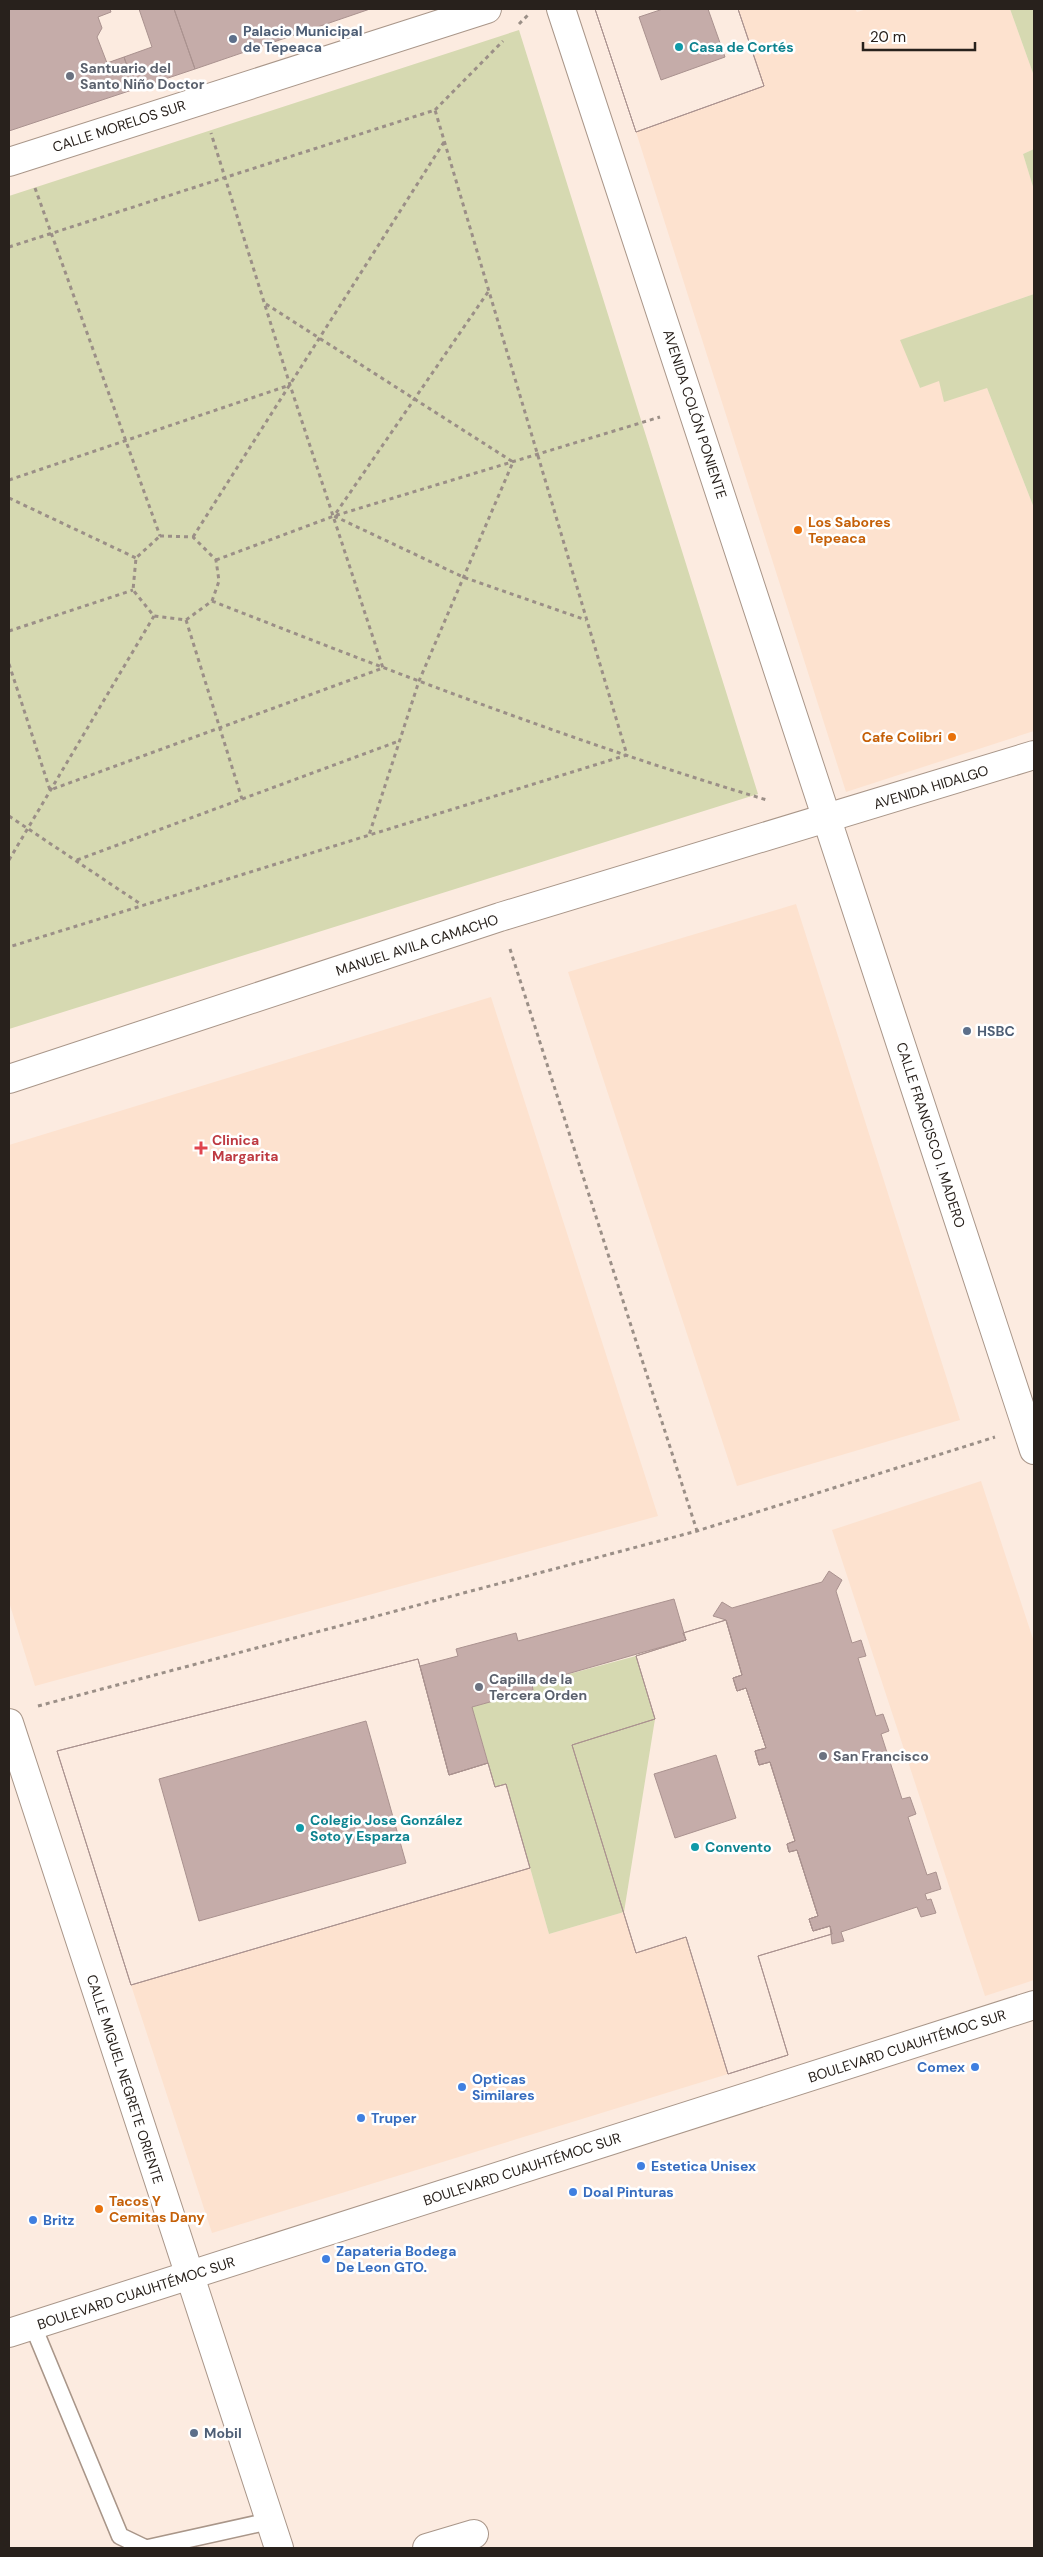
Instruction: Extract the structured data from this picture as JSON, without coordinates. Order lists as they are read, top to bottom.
{
  "streets": {
    "street": [
      "CALLE MORELOS SUR",
      "AVENIDA COLÓN PONIENTE",
      "AVENIDA HIDALGO",
      "MANUEL AVILA CAMACHO",
      "CALLE FRANCISCO I. MADERO",
      "BOULEVARD CUAUHTÉMOC SUR",
      "CALLE MIGUEL NEGRETE ORIENTE"
    ]
  },
  "crossings": [
    ["AVENIDA COLÓN PONIENTE", "AVENIDA HIDALGO"],
    ["AVENIDA COLÓN PONIENTE", "MANUEL AVILA CAMACHO"],
    ["AVENIDA COLÓN PONIENTE", "CALLE FRANCISCO I. MADERO"],
    ["AVENIDA HIDALGO", "MANUEL AVILA CAMACHO"],
    ["AVENIDA HIDALGO", "CALLE FRANCISCO I. MADERO"],
    ["MANUEL AVILA CAMACHO", "CALLE FRANCISCO I. MADERO"],
    ["BOULEVARD CUAUHTÉMOC SUR", "CALLE MIGUEL NEGRETE ORIENTE"]
  ],
  "places": {
    "other": [
      "Palacio Municipal de Tepeaca",
      "Casa de Cortés",
      "Santuario del Santo Niño Doctor",
      "Los Sabores Tepeaca",
      "Cafe Colibri",
      "HSBC",
      "Capilla de la Tercera Orden",
      "San Francisco",
      "Colegio Jose González Soto y Esparza",
      "Convento",
      "Comex",
      "Opticas Similares",
      "Truper",
      "Estetica Unisex",
      "Doal Pinturas",
      "Tacos Y Cemitas Dany",
      "Britz",
      "Zapateria Bodega De Leon GTO.",
      "Mobil"
    ],
    "health": ["Clinica Margarita"]
  },
  "scale_bar": "20 m"
}
